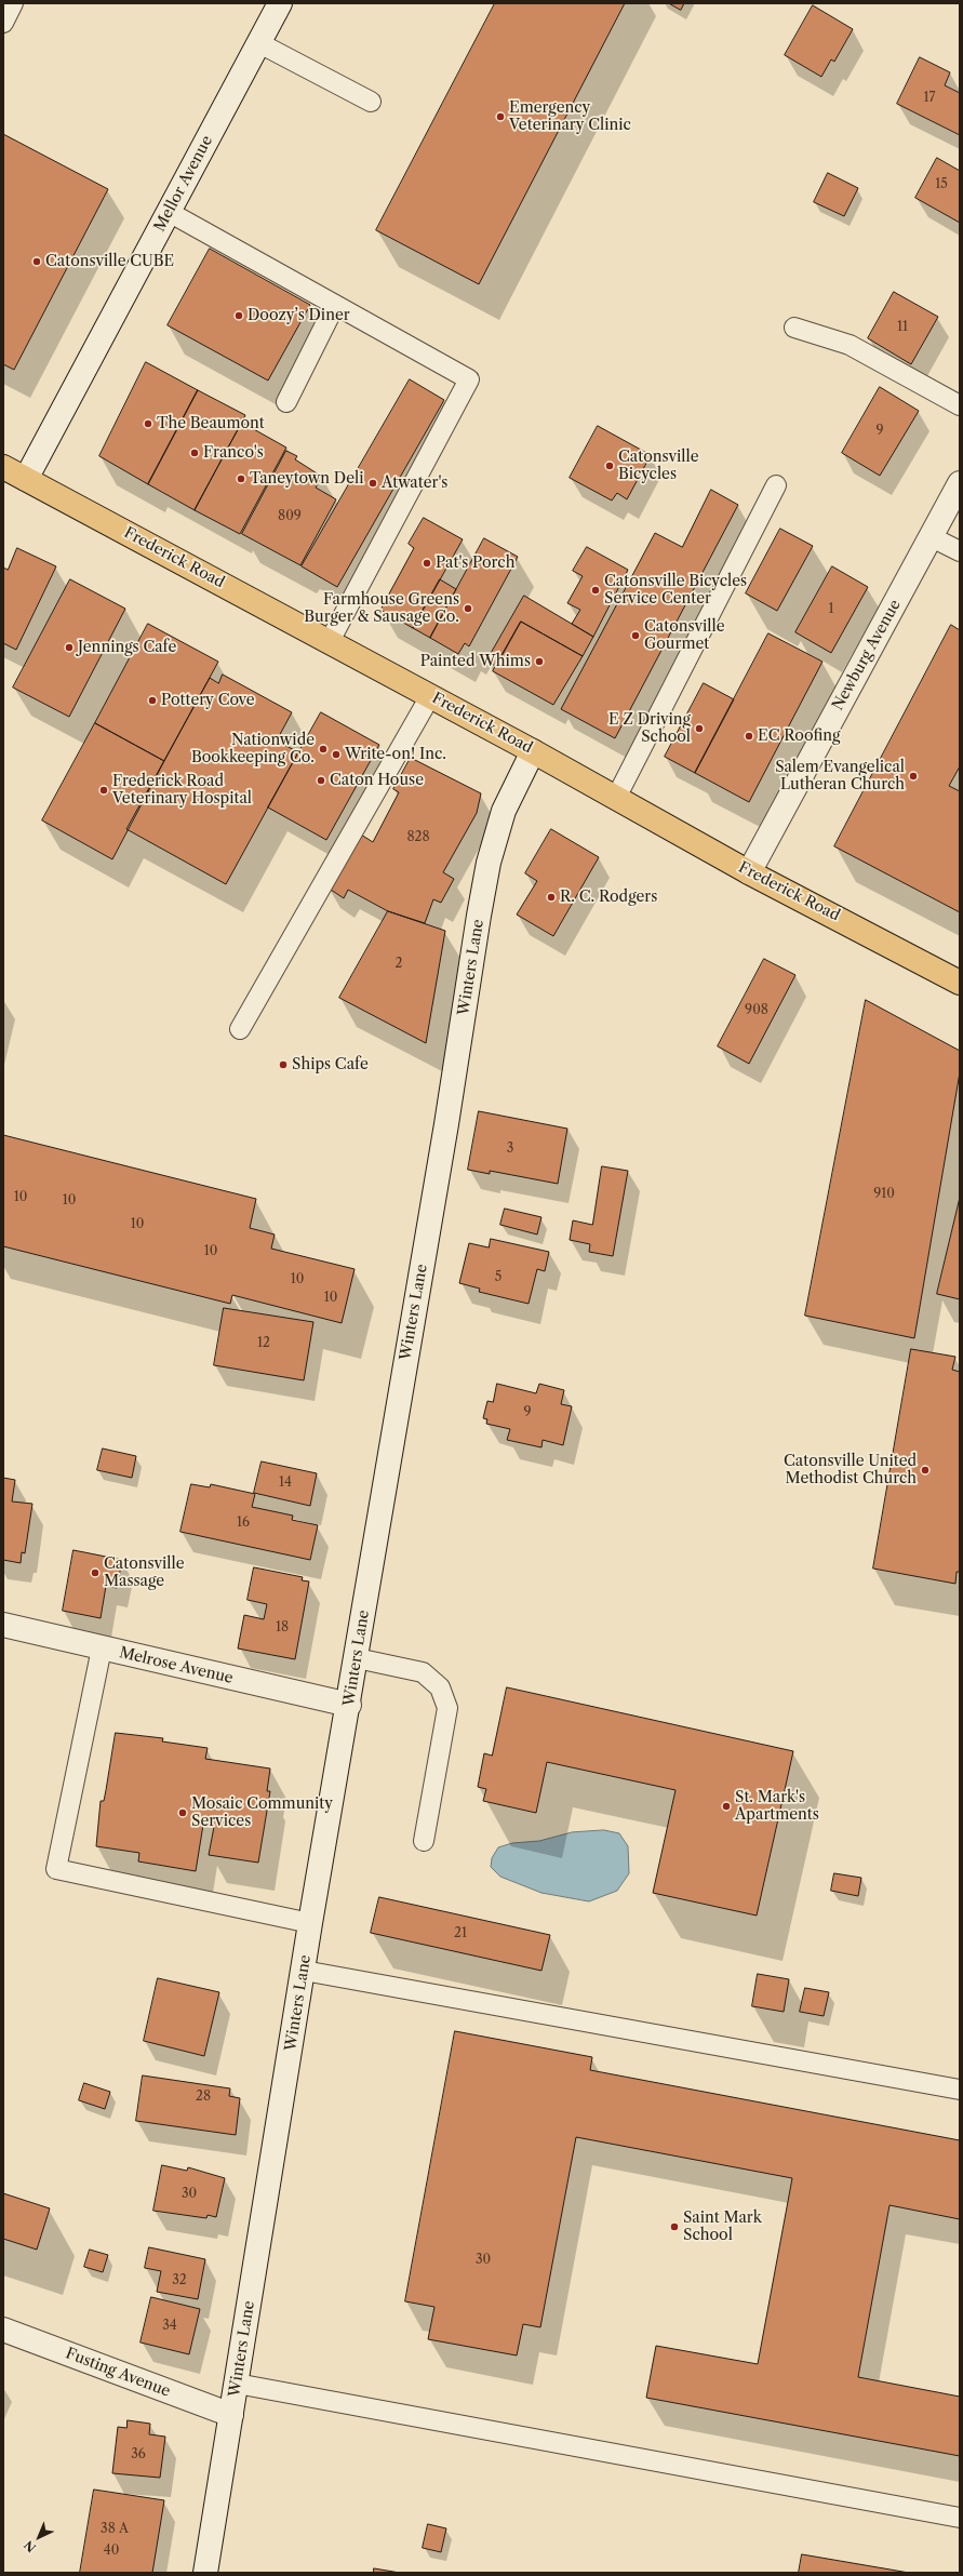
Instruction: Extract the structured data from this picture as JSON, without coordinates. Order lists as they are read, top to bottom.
{
  "streets": {
    "main road": ["Frederick Road"],
    "street": [
      "Mellor Avenue",
      "Newburg Avenue",
      "Winters Lane",
      "Melrose Avenue",
      "Fusting Avenue"
    ]
  },
  "crossings": [
    ["Mellor Avenue", "Frederick Road"],
    ["Frederick Road", "Newburg Avenue"],
    ["Frederick Road", "Winters Lane"],
    ["Winters Lane", "Melrose Avenue"],
    ["Winters Lane", "Fusting Avenue"]
  ],
  "places": [
    "Emergency Veterinary Clinic",
    "Catonsville CUBE",
    "Doozy’s Diner",
    "The Beaumont",
    "Franco's",
    "Catonsville Bicycles",
    "Taneytown Deli",
    "Atwater's",
    "Pat's Porch",
    "Catonsville Bicycles Service Center",
    "Farmhouse Greens Burger & Sausage Co.",
    "Catonsville Gourmet",
    "Jennings Cafe",
    "Painted Whims",
    "Pottery Cove",
    "E Z Driving School",
    "EC Roofing",
    "Nationwide Bookkeeping Co.",
    "Write-on! Inc.",
    "Salem Evangelical Lutheran Church",
    "Caton House",
    "Frederick Road Veterinary Hospital",
    "R. C. Rodgers",
    "Ships Cafe",
    "Catonsville United Methodist Church",
    "Catonsville Massage",
    "St. Mark's Apartments",
    "Mosaic Community Services",
    "Saint Mark School"
  ],
  "house_numbers": [
    "17",
    "15",
    "11",
    "9",
    "809",
    "1",
    "828",
    "2",
    "908",
    "3",
    "910",
    "10",
    "10",
    "10",
    "10",
    "5",
    "10",
    "10",
    "12",
    "9",
    "14",
    "16",
    "18",
    "21",
    "28",
    "30",
    "30",
    "32",
    "34",
    "36",
    "38 A",
    "40"
  ],
  "north": "bottom left"
}
